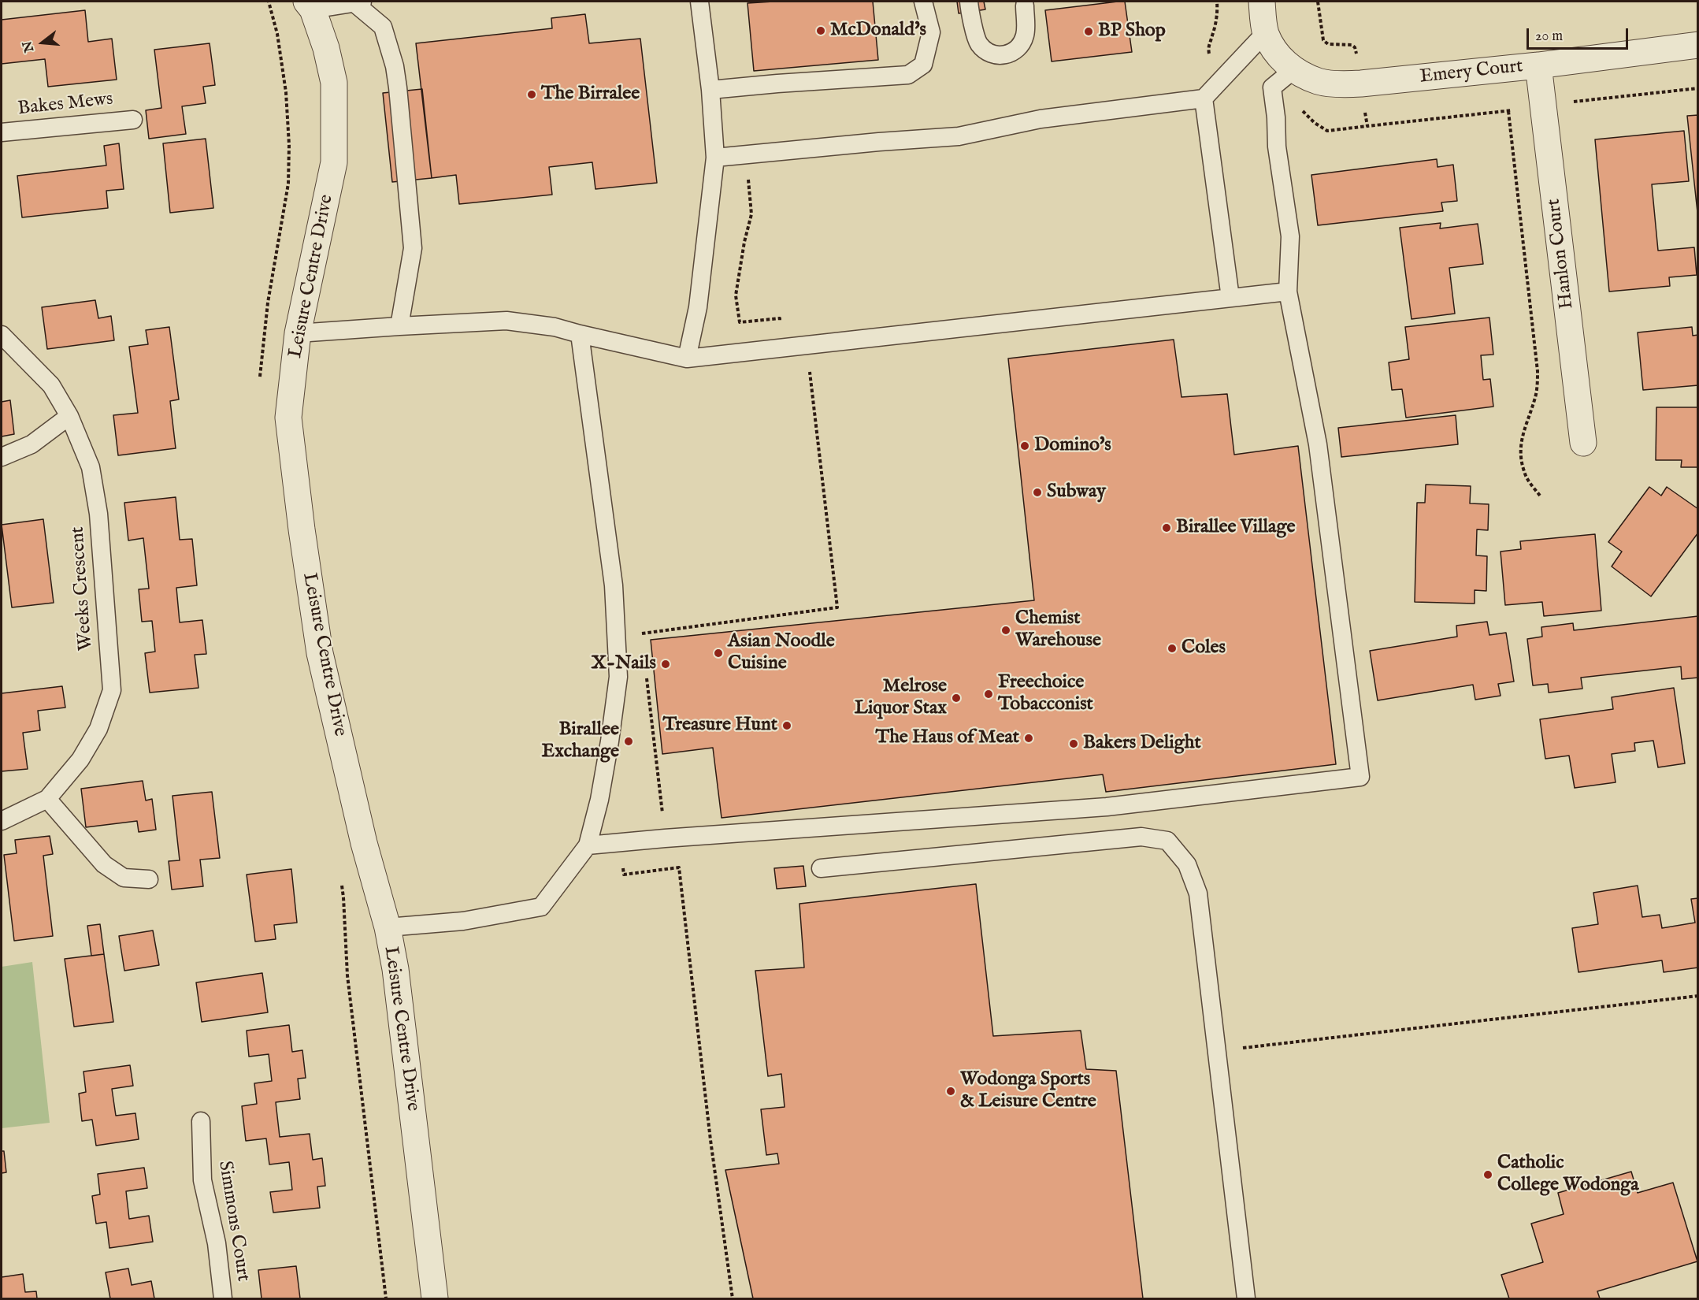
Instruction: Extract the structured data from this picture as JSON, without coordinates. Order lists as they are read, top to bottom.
{
  "streets": {
    "street": ["Emery Court", "Hanlon Court", "Leisure Centre Drive"],
    "lane": ["Bakes Mews", "Weeks Crescent", "Simmons Court"]
  },
  "crossings": [
    ["Emery Court", "Hanlon Court"]
  ],
  "places": [
    "McDonald's",
    "BP Shop",
    "The Birralee",
    "Domino's",
    "Subway",
    "Birallee Village",
    "Chemist Warehouse",
    "Coles",
    "Asian Noodle Cuisine",
    "X-Nails",
    "Freechoice Tobacconist",
    "Melrose Liquor Stax",
    "Treasure Hunt",
    "The Haus of Meat",
    "Birallee Exchange",
    "Bakers Delight",
    "Wodonga Sports & Leisure Centre",
    "Catholic College Wodonga"
  ],
  "scale_bar": "20 m",
  "north": "left"
}
